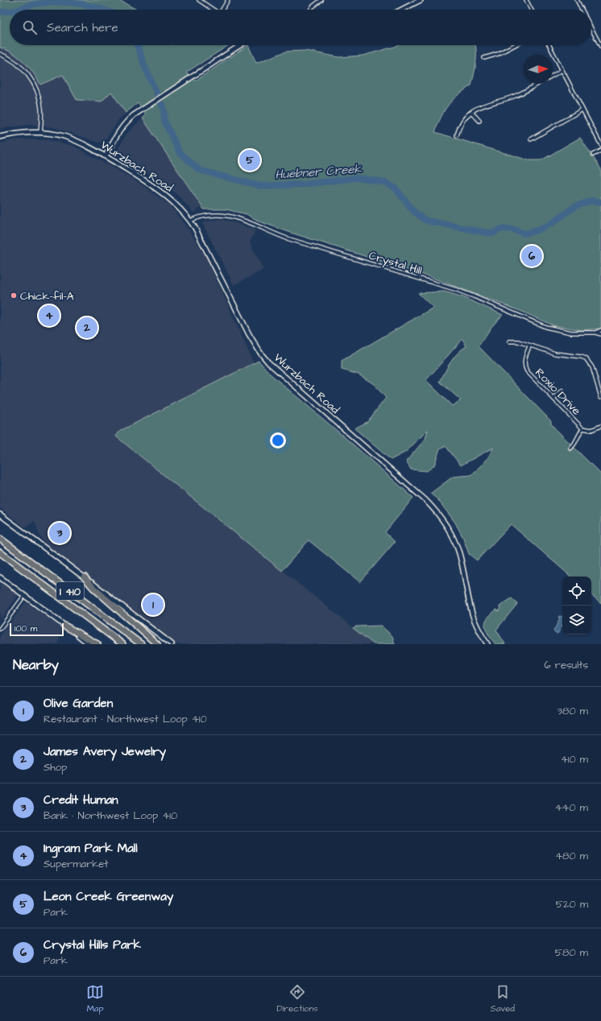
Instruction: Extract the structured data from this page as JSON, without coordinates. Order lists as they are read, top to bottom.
{
  "streets": {
    "highway": ["I 410"],
    "main road": ["Wurzbach Road"],
    "street": ["Crystal Hill", "Roxio Drive"]
  },
  "crossings": [
    ["Wurzbach Road", "Crystal Hill"]
  ],
  "water": ["Huebner Creek"],
  "places": ["Chick-fil-A"],
  "scale_bar": "100 m",
  "north": "right",
  "page": {
    "search": "Search here",
    "pins": [
      "5",
      "6",
      "4",
      "2",
      "3",
      "1"
    ],
    "scale": "100 m",
    "heading": ["Nearby", "6 results"],
    "list": [
      {
        "mark": "1",
        "name": "Olive Garden",
        "note": "Restaurant · Northwest Loop 410",
        "value": "380 m"
      },
      {
        "mark": "2",
        "name": "James Avery Jewelry",
        "note": "Shop",
        "value": "410 m"
      },
      {
        "mark": "3",
        "name": "Credit Human",
        "note": "Bank · Northwest Loop 410",
        "value": "440 m"
      },
      {
        "mark": "4",
        "name": "Ingram Park Mall",
        "note": "Supermarket",
        "value": "480 m"
      },
      {
        "mark": "5",
        "name": "Leon Creek Greenway",
        "note": "Park",
        "value": "520 m"
      },
      {
        "mark": "6",
        "name": "Crystal Hills Park",
        "note": "Park",
        "value": "580 m"
      }
    ],
    "nav": ["Map", "Directions", "Saved"]
  }
}
